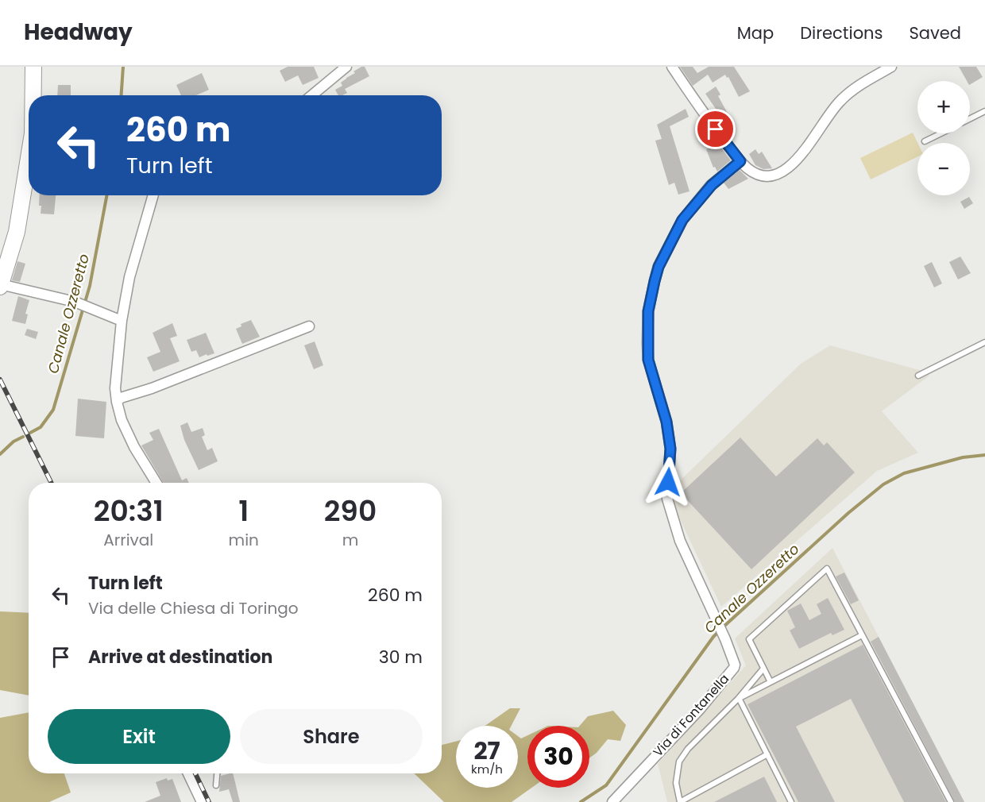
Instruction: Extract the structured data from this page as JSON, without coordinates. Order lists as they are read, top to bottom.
{
  "streets": {
    "street": ["Via di Fontanella"]
  },
  "water": ["Canale Ozzeretto"],
  "page": {
    "header": "Headway",
    "nav": ["Map", "Directions", "Saved"],
    "map_buttons": ["+", "−"],
    "turn": ["260 m", "Turn left"],
    "eta": [
      "20:31",
      "Arrival",
      "1",
      "min",
      "290",
      "m"
    ],
    "list": [
      {
        "name": "Turn left",
        "note": "Via delle Chiesa di Toringo",
        "value": "260 m"
      },
      {
        "name": "Arrive at destination",
        "value": "30 m"
      }
    ],
    "buttons": ["Exit", "Share"],
    "speed": "27 km/h",
    "limit": "30"
  }
}
